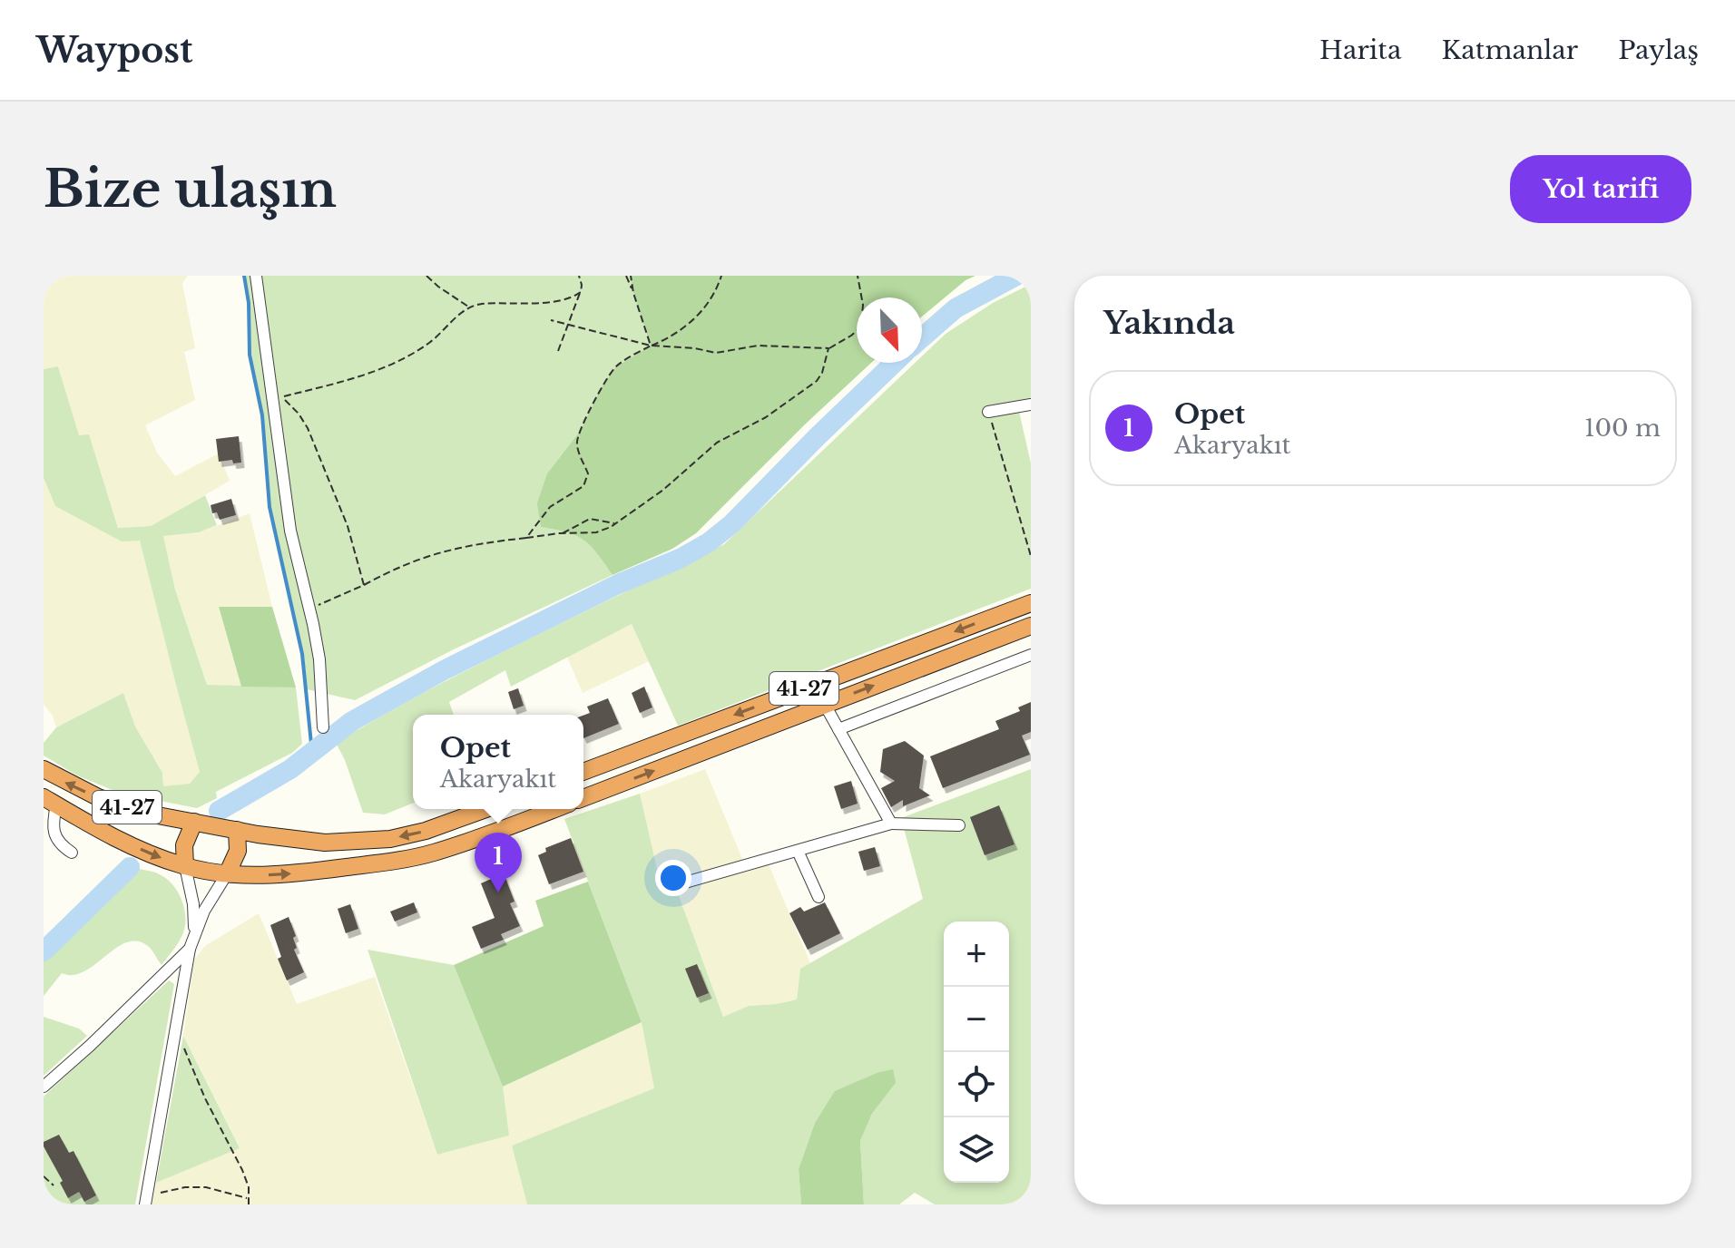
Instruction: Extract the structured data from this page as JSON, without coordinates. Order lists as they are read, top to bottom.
{
  "streets": {
    "highway": ["41-27"]
  },
  "north": "bottom right",
  "page": {
    "header": "Waypost",
    "nav": ["Harita", "Katmanlar", "Paylaş"],
    "buttons": "Yol tarifi",
    "title": "Bize ulaşın",
    "heading": "Yakında",
    "list": [
      {
        "mark": "1",
        "name": "Opet",
        "note": "Akaryakıt",
        "value": "100 m"
      }
    ],
    "popup": ["Opet", "Akaryakıt"],
    "pins": "1",
    "map_buttons": ["+", "−"]
  }
}
